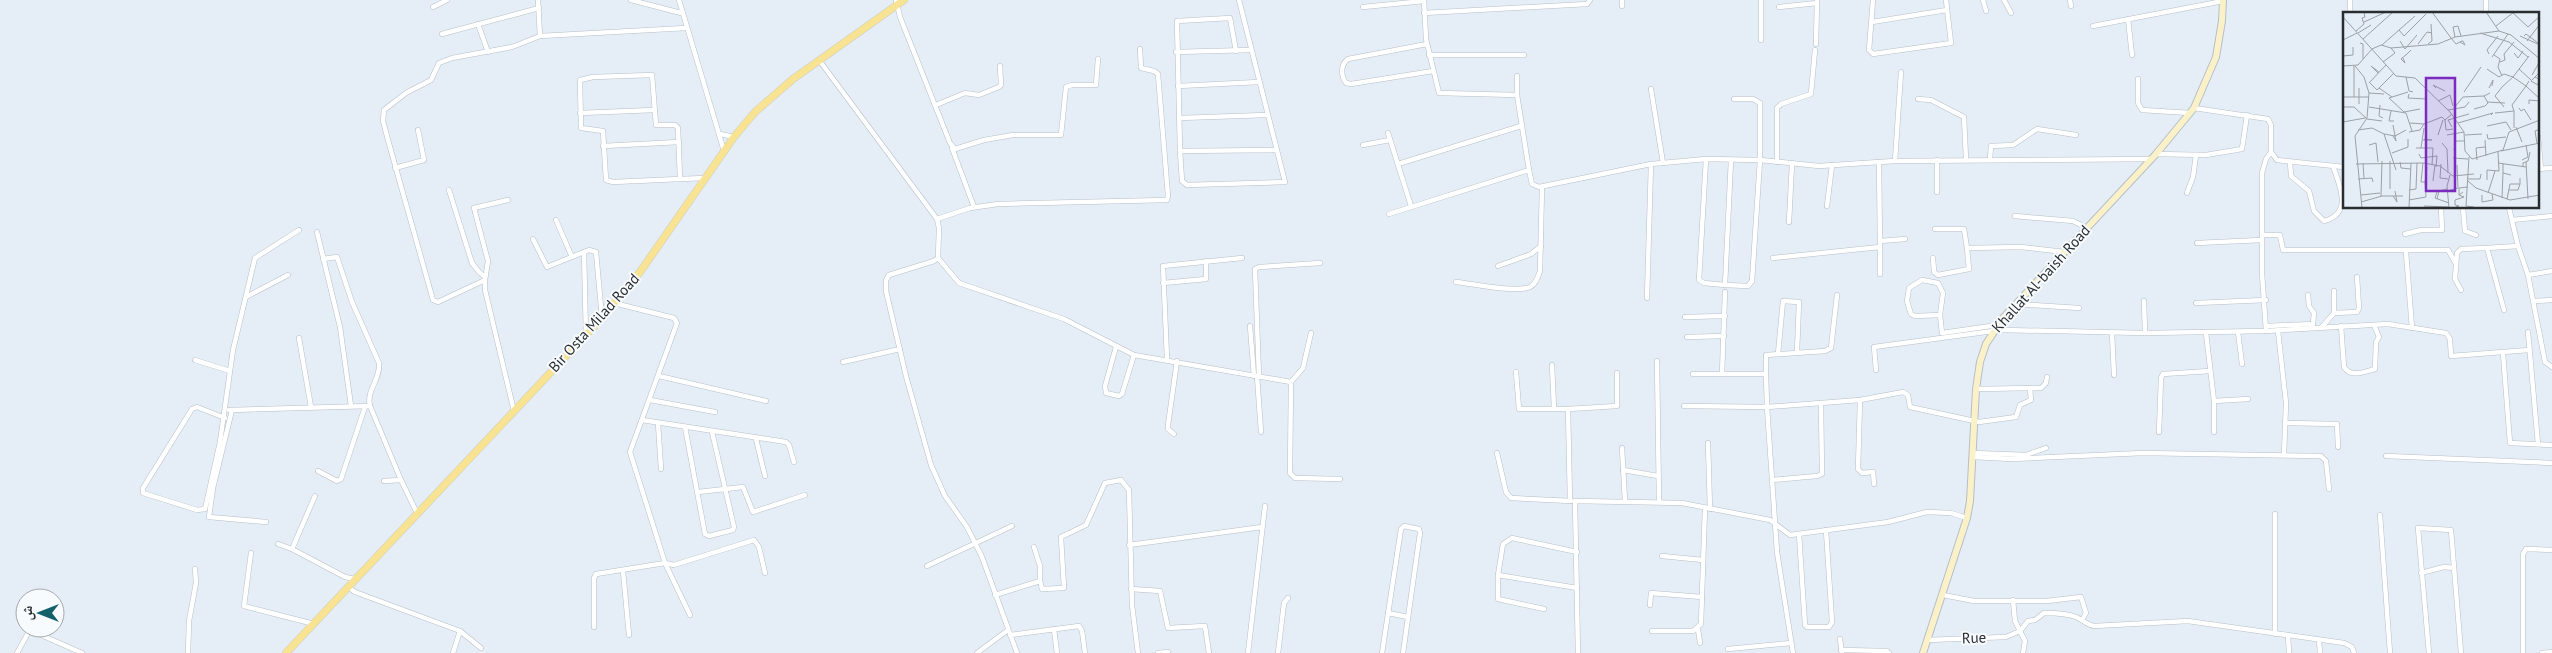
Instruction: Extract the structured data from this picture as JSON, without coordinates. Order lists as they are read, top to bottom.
{
  "streets": {
    "main road": ["Bir Osta Milad Road"],
    "street": ["Khallat Al-baish Road", "Rue"]
  },
  "crossings": [
    ["Khallat Al-baish Road", "Rue"]
  ],
  "north": "left"
}
